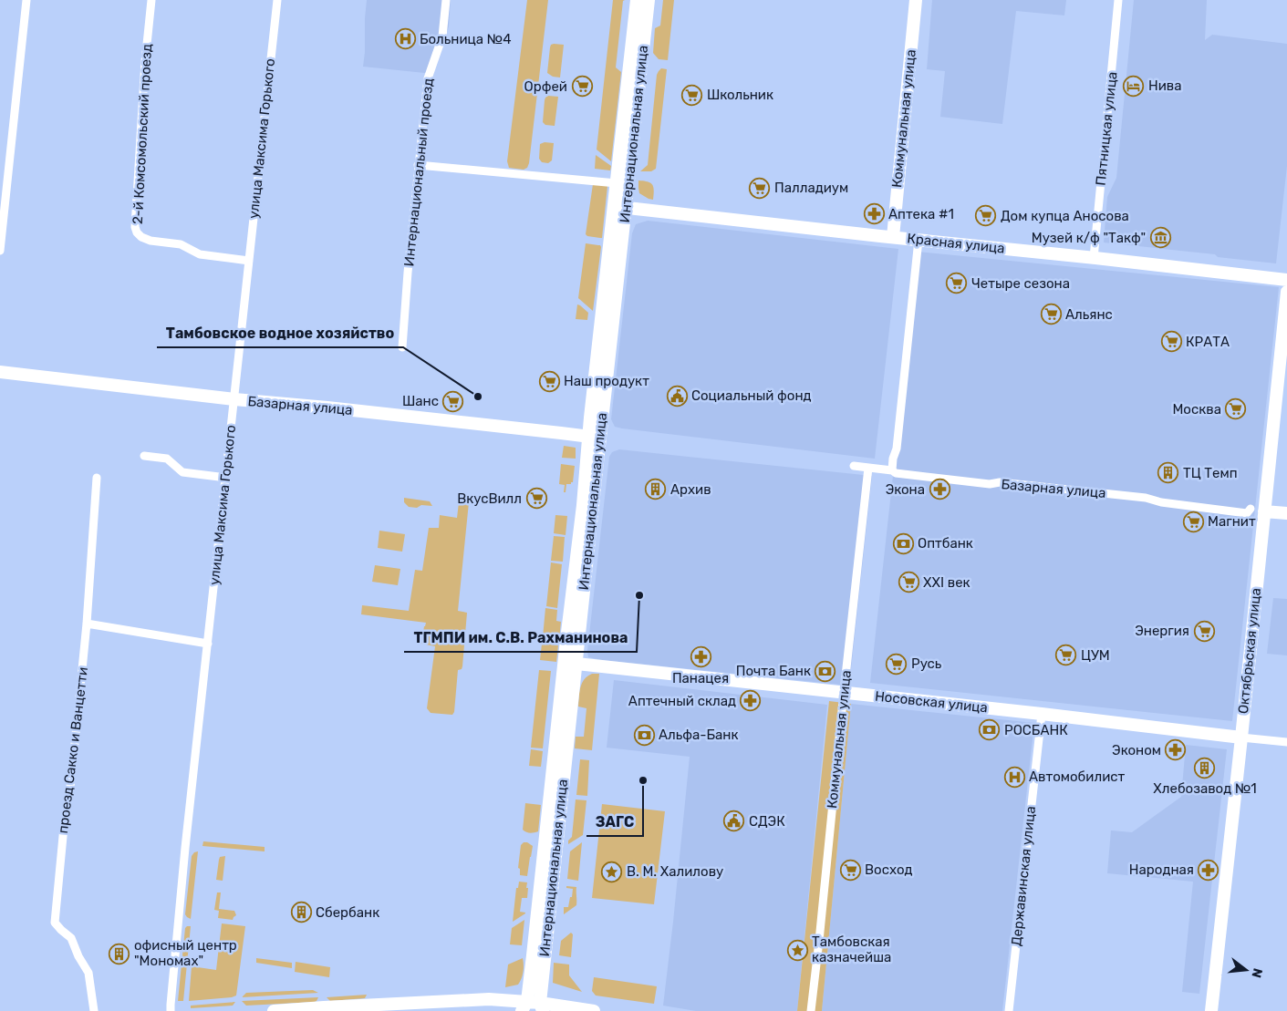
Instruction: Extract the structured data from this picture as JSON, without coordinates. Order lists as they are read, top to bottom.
{
  "streets": {
    "main road": [
      "Коммунальная улица",
      "Интернациональная улица",
      "Красная улица",
      "Базарная улица",
      "Октябрьская улица",
      "Носовская улица"
    ],
    "street": [
      "Пятницкая улица",
      "2-й Комсомольский проезд",
      "улица Максима Горького",
      "Интернациональный проезд",
      "проезд Сакко и Ванцетти",
      "Державинская улица"
    ]
  },
  "crossings": [
    ["Коммунальная улица", "Красная улица"],
    ["Коммунальная улица", "Базарная улица"],
    ["Коммунальная улица", "Носовская улица"],
    ["Пятницкая улица", "Красная улица"],
    ["2-й Комсомольский проезд", "улица Максима Горького"],
    ["Интернациональная улица", "Красная улица"],
    ["Интернациональная улица", "Базарная улица"],
    ["Интернациональная улица", "Носовская улица"],
    ["улица Максима Горького", "Базарная улица"],
    ["Октябрьская улица", "Носовская улица"],
    ["Носовская улица", "Державинская улица"]
  ],
  "places": {
    "hospital": ["Больница №4", "Автомобилист"],
    "hotel": ["Нива"],
    "supermarket": [
      "Орфей",
      "Школьник",
      "Палладиум",
      "Дом купца Аносова",
      "Четыре сезона",
      "Альянс",
      "КРАТА",
      "Наш продукт",
      "Шанс",
      "Москва",
      "ВкусВилл",
      "Магнит",
      "XXI век",
      "Энергия",
      "ЦУМ",
      "Русь",
      "Восход"
    ],
    "pharmacy": [
      "Аптека #1",
      "Экона",
      "Панацея",
      "Аптечный склад",
      "Эконом",
      "Народная"
    ],
    "museum": ["Музей к/ф \"Такф\""],
    "public building": ["Социальный фонд", "СДЭК"],
    "other": ["Тамбовское водное хозяйство", "ТГМПИ им. С.В. Рахманинова", "ЗАГС"],
    "building": [
      "ТЦ Темп",
      "Архив",
      "Хлебозавод №1",
      "Сбербанк",
      "офисный центр \"Мономах\""
    ],
    "bank": [
      "Оптбанк",
      "Почта Банк",
      "РОСБАНК",
      "Альфа-Банк"
    ],
    "place": ["В. М. Халилову", "Тамбовская казначейша"]
  },
  "north": "right"
}
